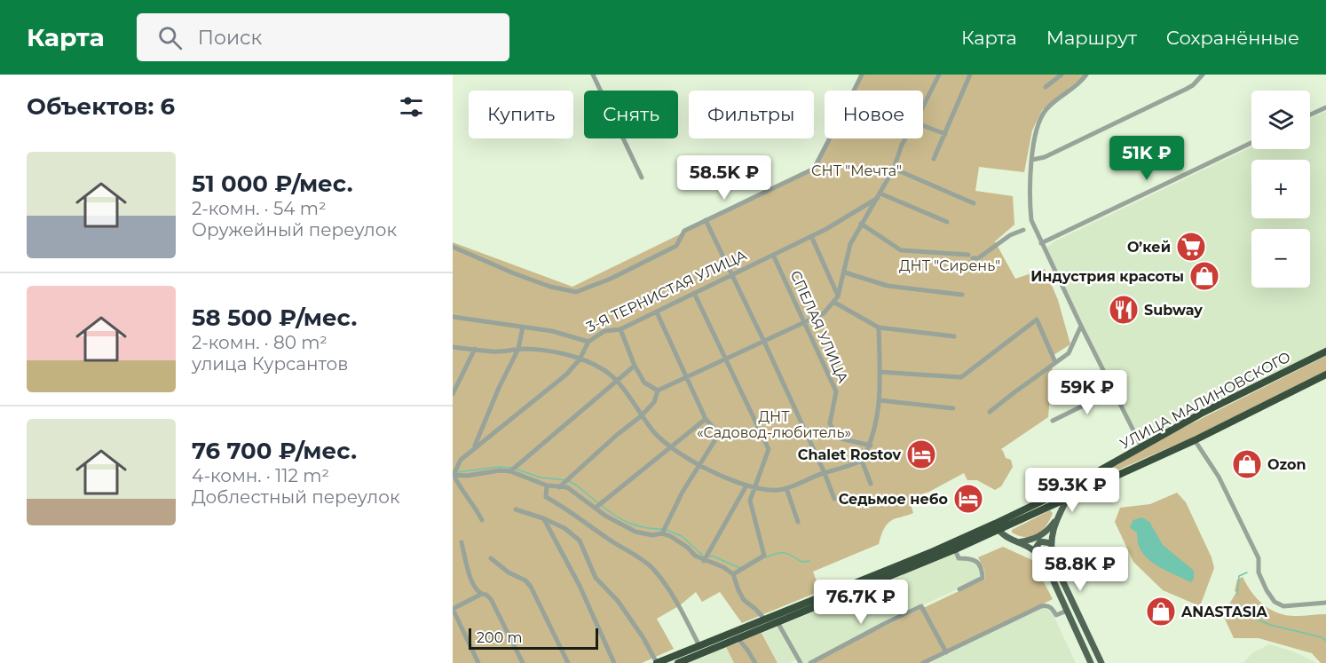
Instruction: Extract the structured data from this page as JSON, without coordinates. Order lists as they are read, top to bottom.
{
  "streets": {
    "highway": ["УЛИЦА МАЛИНОВСКОГО"],
    "street": ["3-Я ТЕРНИСТАЯ УЛИЦА", "СПЕЛАЯ УЛИЦА"]
  },
  "crossings": [
    ["3-Я ТЕРНИСТАЯ УЛИЦА", "СПЕЛАЯ УЛИЦА"]
  ],
  "parks": ["СНТ \"Мечта\"", "ДНТ \"Сирень\"", "ДНТ «Садовод-любитель»"],
  "places": {
    "supermarket": ["О’кей"],
    "shop": ["Индустрия красоты", "Ozon", "ANASTASIA"],
    "restaurant": ["Subway"],
    "hotel": ["Chalet Rostov", "Седьмое небо"]
  },
  "scale_bar": "200 m",
  "page": {
    "header": "Карта",
    "search": "Поиск",
    "nav": ["Карта", "Маршрут", "Сохранённые"],
    "heading": "Объектов: 6",
    "map_buttons": ["+", "−"],
    "chip": [
      "Купить",
      "Снять",
      "Фильтры",
      "Новое"
    ],
    "price": [
      "51K ₽",
      "58.5K ₽",
      "59K ₽",
      "59.3K ₽",
      "58.8K ₽",
      "76.7K ₽"
    ],
    "list": [
      {
        "name": "51 000 ₽/мес.",
        "note": "2-комн. · 54 m² · Оружейный переулок"
      },
      {
        "name": "58 500 ₽/мес.",
        "note": "2-комн. · 80 m² · улица Курсантов"
      },
      {
        "name": "76 700 ₽/мес.",
        "note": "4-комн. · 112 m² · Доблестный переулок"
      }
    ],
    "scale": "200 m"
  }
}
